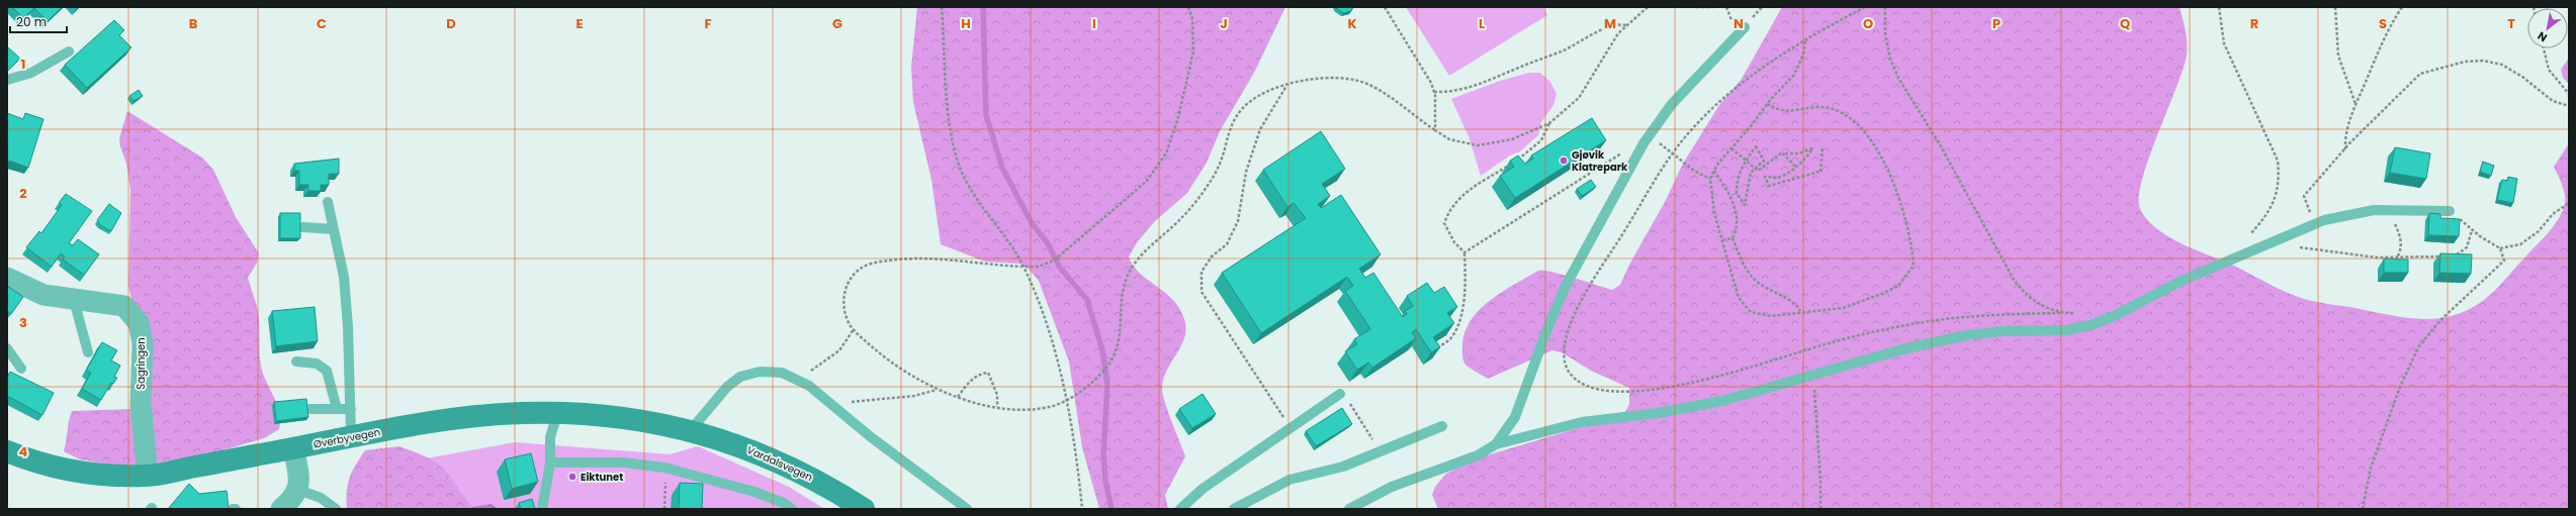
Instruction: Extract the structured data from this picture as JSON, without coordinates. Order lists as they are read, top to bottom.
{
  "streets": {
    "main road": ["Øverbyvegen", "Vardalsvegen"],
    "street": ["Sagringen"]
  },
  "crossings": [
    ["Sagringen", "Øverbyvegen"],
    ["Øverbyvegen", "Vardalsvegen"]
  ],
  "places": ["Gjøvik Klatrepark", "Eiktunet"],
  "scale_bar": "20 m",
  "north": "bottom left",
  "grid": {
    "columns": [
      "B",
      "C",
      "D",
      "E",
      "F",
      "G",
      "H",
      "I",
      "J",
      "K",
      "L",
      "M",
      "N",
      "O",
      "P",
      "Q",
      "R",
      "S",
      "T"
    ],
    "rows": [
      "1",
      "2",
      "3",
      "4"
    ]
  }
}
